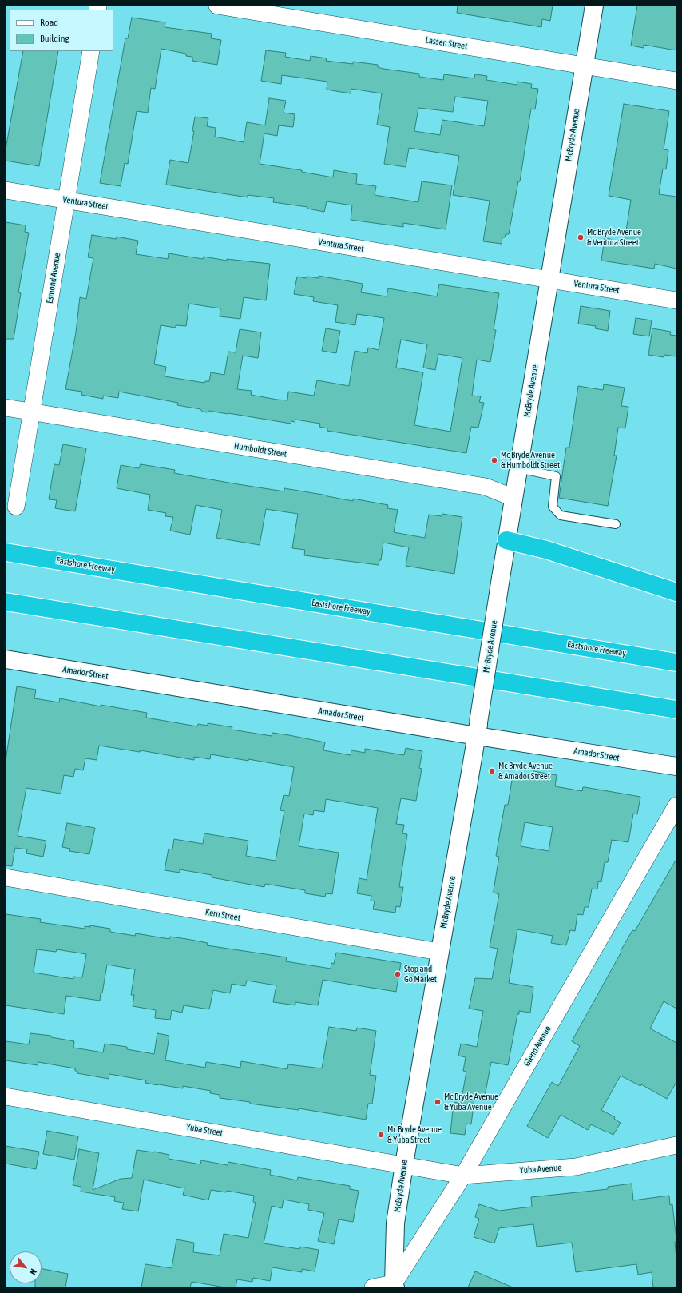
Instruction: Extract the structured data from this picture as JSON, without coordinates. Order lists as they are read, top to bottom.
{
  "streets": {
    "highway": ["Eastshore Freeway"],
    "main road": ["McBryde Avenue", "Amador Street"],
    "street": [
      "Lassen Street",
      "Ventura Street",
      "Esmond Avenue",
      "Humboldt Street",
      "Kern Street",
      "Glenn Avenue",
      "Yuba Street",
      "Yuba Avenue"
    ]
  },
  "crossings": [
    ["Lassen Street", "McBryde Avenue"],
    ["McBryde Avenue", "Ventura Street"],
    ["McBryde Avenue", "Humboldt Street"],
    ["McBryde Avenue", "Amador Street"],
    ["McBryde Avenue", "Kern Street"],
    ["McBryde Avenue", "Glenn Avenue"],
    ["McBryde Avenue", "Yuba Street"],
    ["McBryde Avenue", "Yuba Avenue"],
    ["Ventura Street", "Esmond Avenue"],
    ["Esmond Avenue", "Humboldt Street"],
    ["Glenn Avenue", "Yuba Avenue"],
    ["Yuba Street", "Yuba Avenue"]
  ],
  "places": [
    "Mc Bryde Avenue & Ventura Street",
    "Mc Bryde Avenue & Humboldt Street",
    "Mc Bryde Avenue & Amador Street",
    "Stop and Go Market",
    "Mc Bryde Avenue & Yuba Avenue",
    "Mc Bryde Avenue & Yuba Street"
  ],
  "legend": ["Road", "Building"],
  "north": "bottom right"
}
